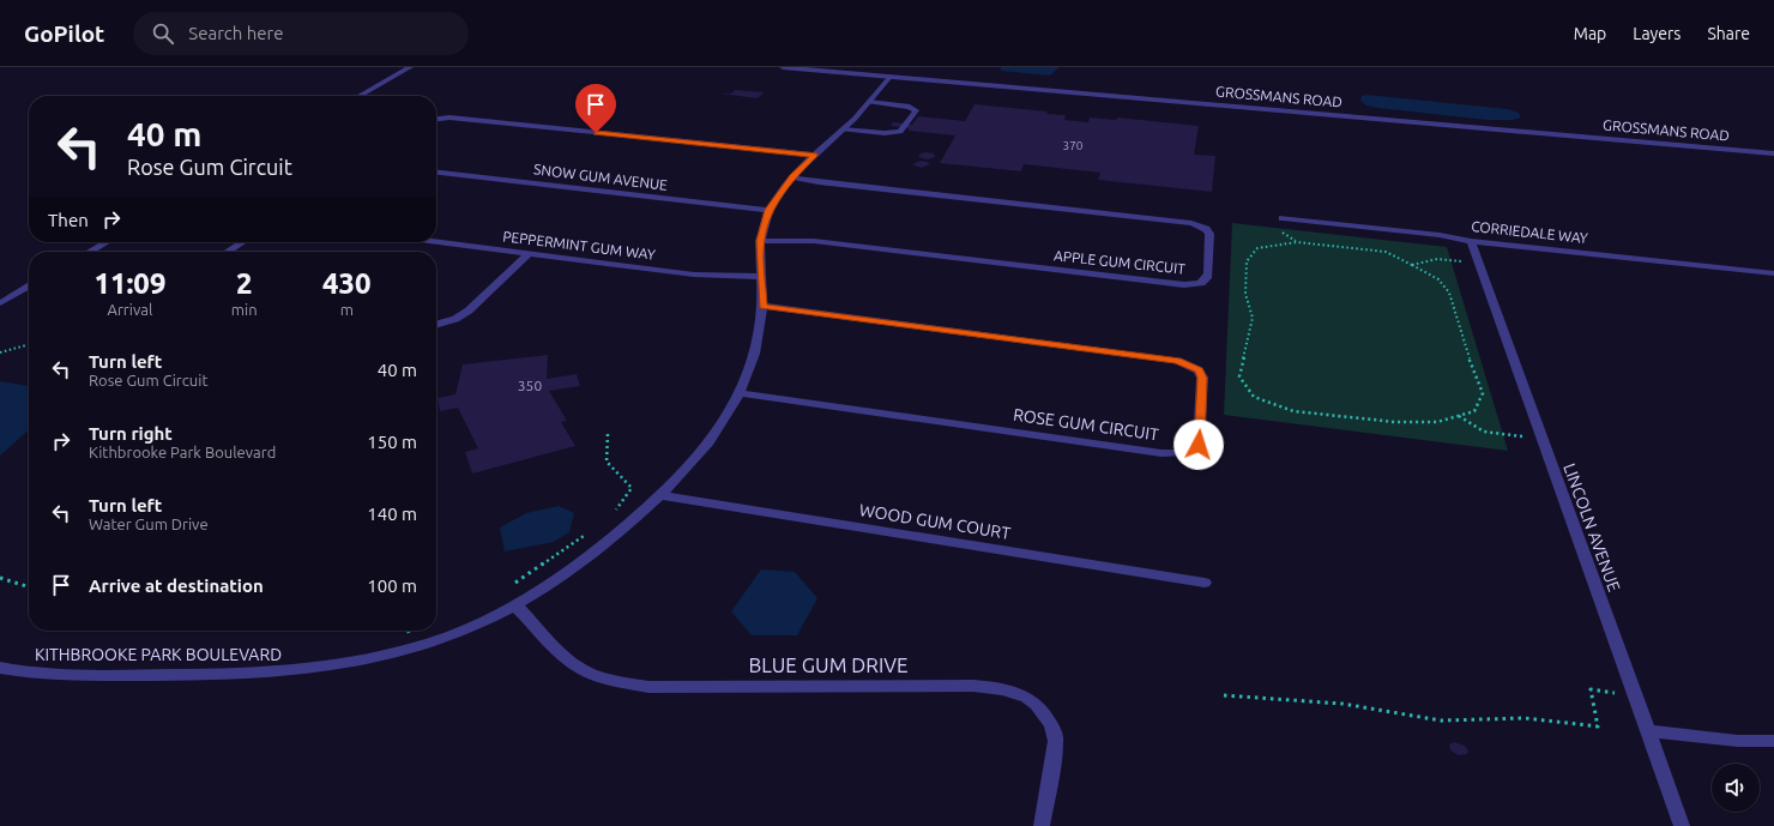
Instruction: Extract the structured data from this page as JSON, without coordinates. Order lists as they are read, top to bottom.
{
  "streets": {
    "street": [
      "GROSSMANS ROAD",
      "SNOW GUM AVENUE",
      "CORRIEDALE WAY",
      "PEPPERMINT GUM WAY",
      "APPLE GUM CIRCUIT",
      "ROSE GUM CIRCUIT",
      "WOOD GUM COURT",
      "LINCOLN AVENUE",
      "KITHBROOKE PARK BOULEVARD",
      "BLUE GUM DRIVE"
    ]
  },
  "crossings": [
    ["GROSSMANS ROAD", "KITHBROOKE PARK BOULEVARD"],
    ["SNOW GUM AVENUE", "KITHBROOKE PARK BOULEVARD"],
    ["CORRIEDALE WAY", "LINCOLN AVENUE"],
    ["PEPPERMINT GUM WAY", "KITHBROOKE PARK BOULEVARD"],
    ["APPLE GUM CIRCUIT", "KITHBROOKE PARK BOULEVARD"],
    ["ROSE GUM CIRCUIT", "KITHBROOKE PARK BOULEVARD"],
    ["WOOD GUM COURT", "KITHBROOKE PARK BOULEVARD"],
    ["KITHBROOKE PARK BOULEVARD", "BLUE GUM DRIVE"]
  ],
  "house_numbers": ["370", "350"],
  "page": {
    "header": "GoPilot",
    "search": "Search here",
    "nav": ["Map", "Layers", "Share"],
    "turn": ["40 m", "Rose Gum Circuit"],
    "then": "Then",
    "eta": [
      "11:09",
      "Arrival",
      "2",
      "min",
      "430",
      "m"
    ],
    "list": [
      {
        "name": "Turn left",
        "note": "Rose Gum Circuit",
        "value": "40 m"
      },
      {
        "name": "Turn right",
        "note": "Kithbrooke Park Boulevard",
        "value": "150 m"
      },
      {
        "name": "Turn left",
        "note": "Water Gum Drive",
        "value": "140 m"
      },
      {
        "name": "Arrive at destination",
        "value": "100 m"
      }
    ]
  }
}
